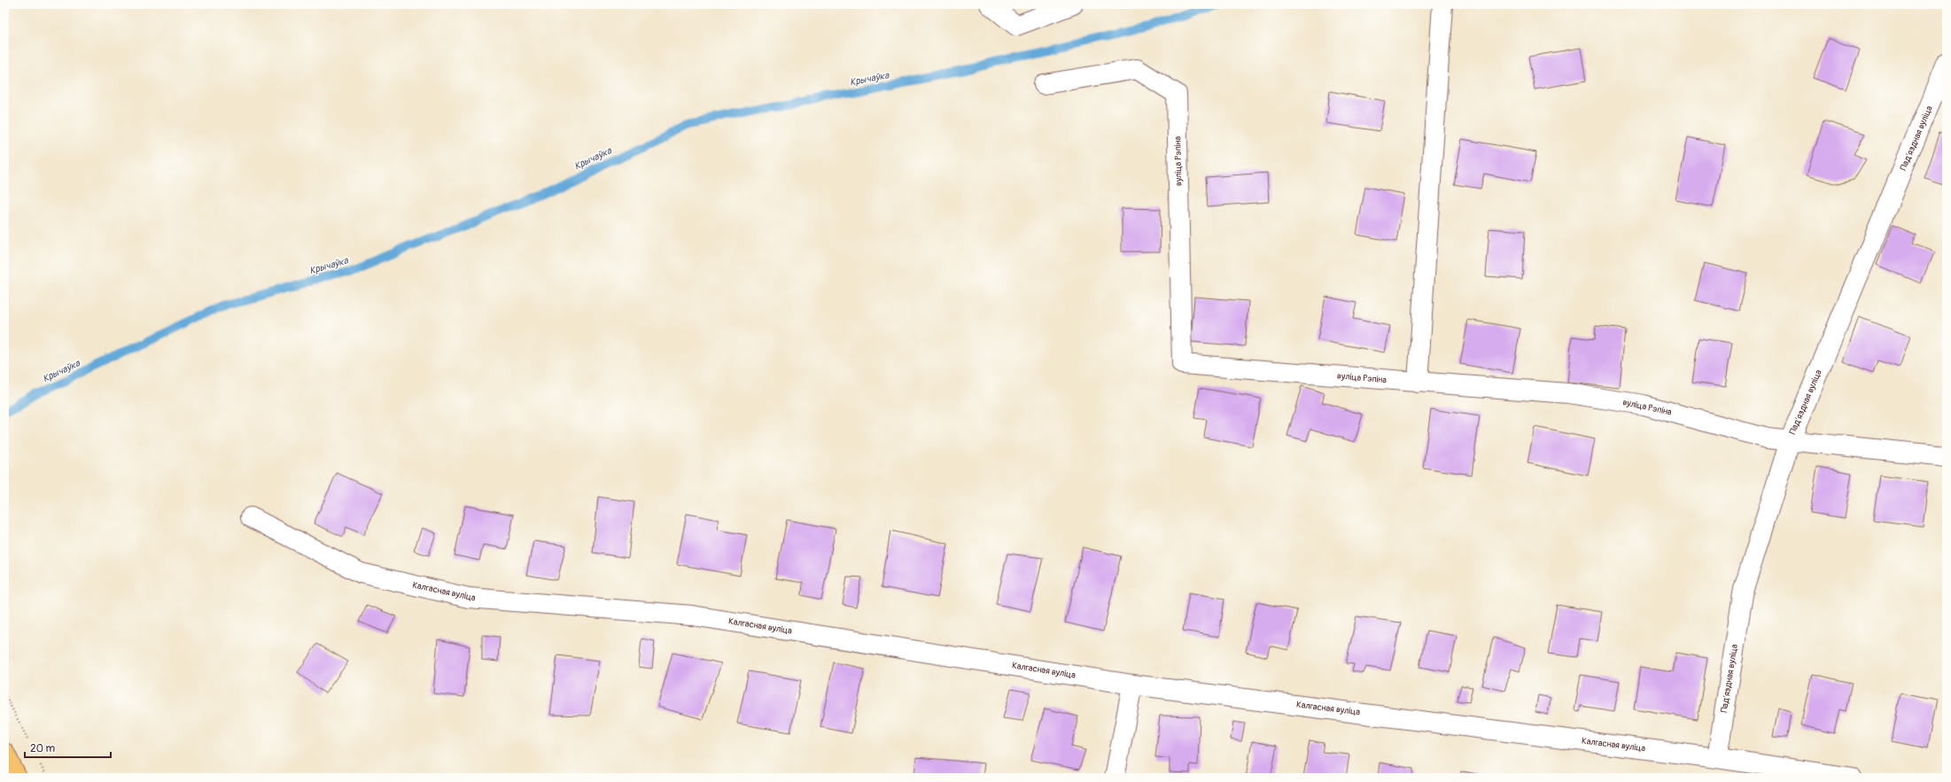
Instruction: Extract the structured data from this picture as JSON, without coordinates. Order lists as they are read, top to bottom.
{
  "streets": {
    "street": ["Падʼяздная вуліца", "вуліца Рэпіна", "Калгасная вуліца"]
  },
  "crossings": [
    ["Падʼяздная вуліца", "вуліца Рэпіна"],
    ["Падʼяздная вуліца", "Калгасная вуліца"]
  ],
  "water": ["Крычаўка"],
  "scale_bar": "20 m"
}
